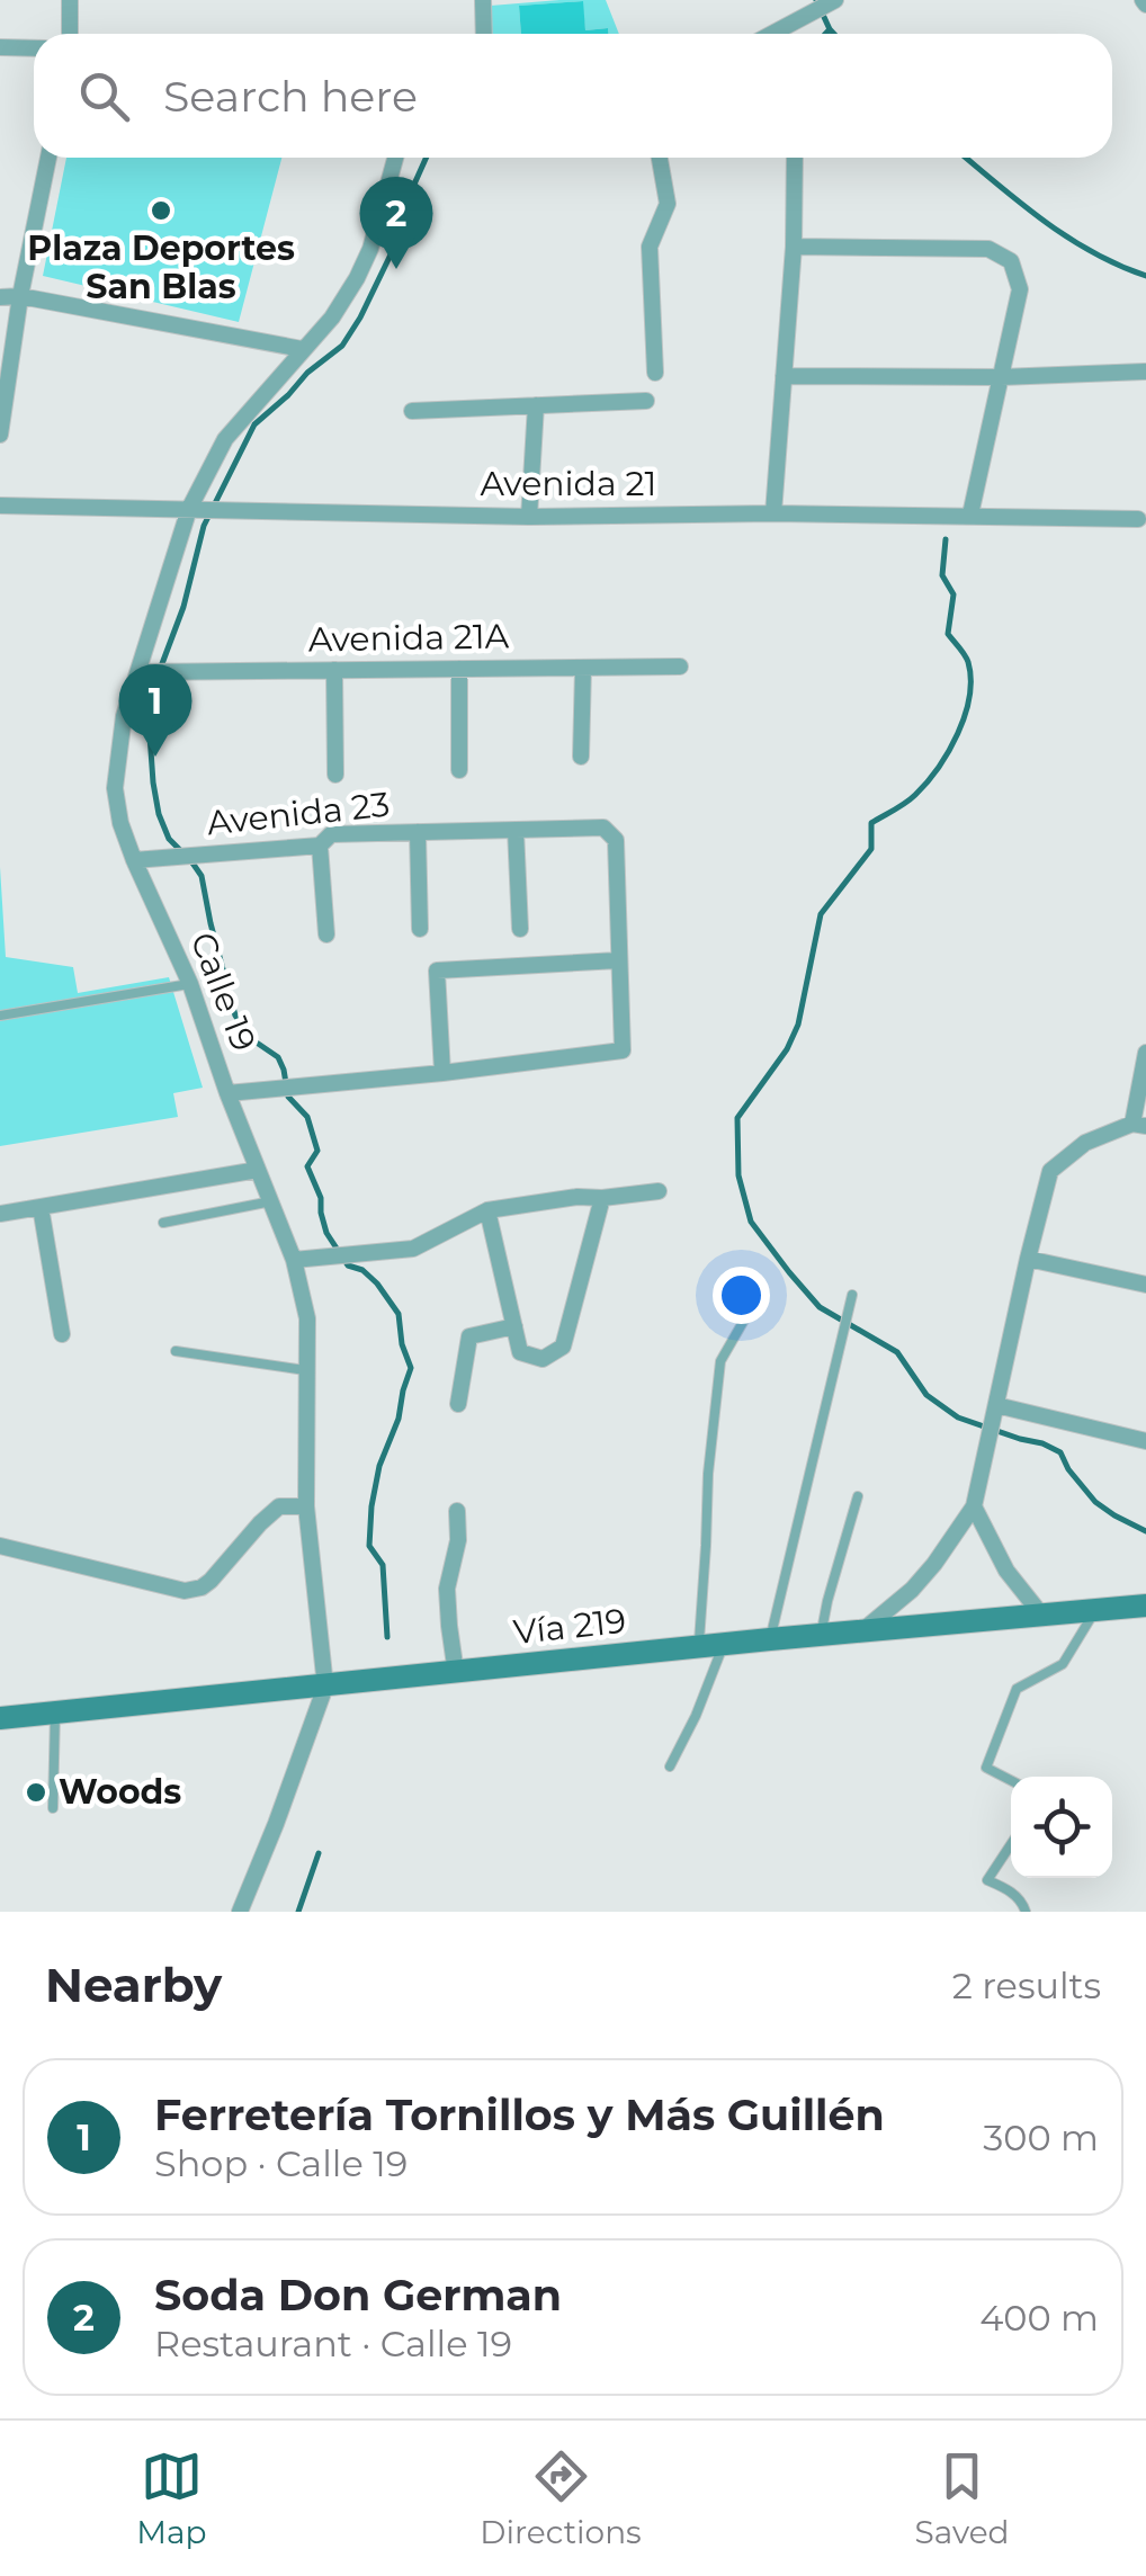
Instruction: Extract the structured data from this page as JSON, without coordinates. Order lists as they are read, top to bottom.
{
  "streets": {
    "main road": ["Vía 219"],
    "street": [
      "Avenida 21",
      "Avenida 21A",
      "Avenida 23",
      "Calle 19"
    ]
  },
  "crossings": [
    ["Avenida 21", "Calle 19"],
    ["Avenida 21A", "Calle 19"],
    ["Avenida 23", "Calle 19"],
    ["Calle 19", "Vía 219"]
  ],
  "places": ["Plaza Deportes San Blas", "Woods"],
  "page": {
    "search": "Search here",
    "pins": ["2", "1"],
    "heading": ["Nearby", "2 results"],
    "list": [
      {
        "mark": "1",
        "name": "Ferretería Tornillos y Más Guillén",
        "note": "Shop · Calle 19",
        "value": "300 m"
      },
      {
        "mark": "2",
        "name": "Soda Don German",
        "note": "Restaurant · Calle 19",
        "value": "400 m"
      }
    ],
    "nav": ["Map", "Directions", "Saved"]
  }
}
